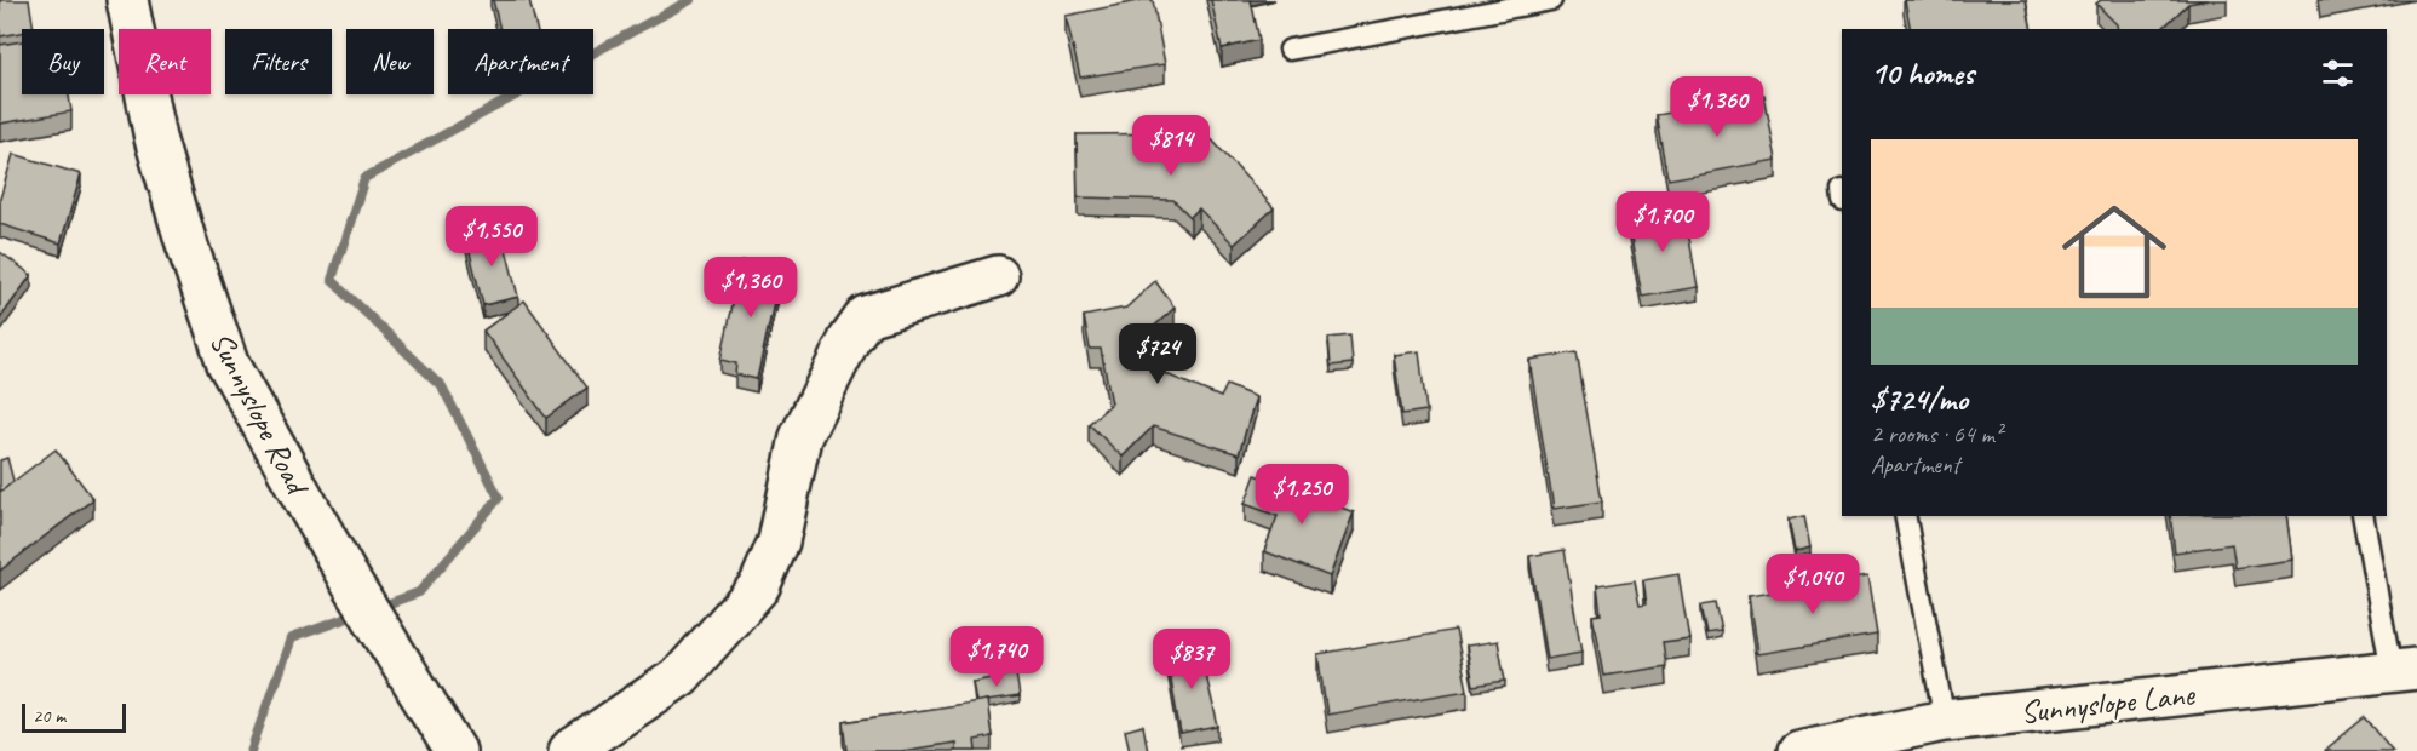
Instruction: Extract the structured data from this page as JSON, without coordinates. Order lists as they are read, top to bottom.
{
  "streets": {
    "street": ["Sunnyslope Road", "Sunnyslope Lane"]
  },
  "scale_bar": "20 m",
  "page": {
    "chip": [
      "Buy",
      "Rent",
      "Filters",
      "New",
      "Apartment"
    ],
    "heading": "10 homes",
    "price": [
      "$1,360",
      "$814",
      "$1,700",
      "$1,550",
      "$1,360",
      "$724",
      "$1,250",
      "$1,040",
      "$1,740",
      "$837"
    ],
    "list": [
      {
        "name": "$724/mo",
        "note": "2 rooms · 64 m² · Apartment"
      }
    ],
    "scale": "20 m"
  }
}
